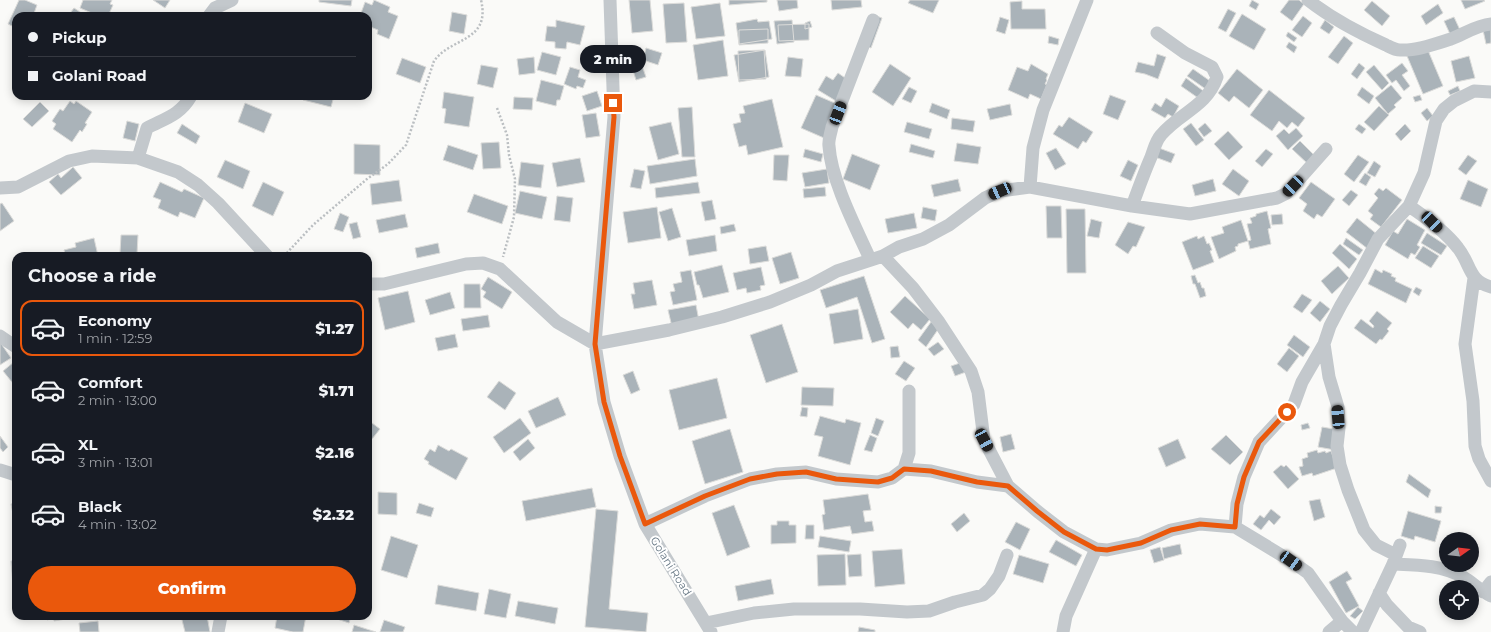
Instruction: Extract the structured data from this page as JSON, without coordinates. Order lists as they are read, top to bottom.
{
  "streets": {
    "street": ["Golani Road"]
  },
  "north": "right",
  "page": {
    "banner": ["Pickup", "Golani Road"],
    "bubble": "2 min",
    "heading": "Choose a ride",
    "list": [
      {
        "name": "Economy",
        "note": "1 min · 12:59",
        "value": "$1.27"
      },
      {
        "name": "Comfort",
        "note": "2 min · 13:00",
        "value": "$1.71"
      },
      {
        "name": "XL",
        "note": "3 min · 13:01",
        "value": "$2.16"
      },
      {
        "name": "Black",
        "note": "4 min · 13:02",
        "value": "$2.32"
      }
    ],
    "buttons": "Confirm"
  }
}
